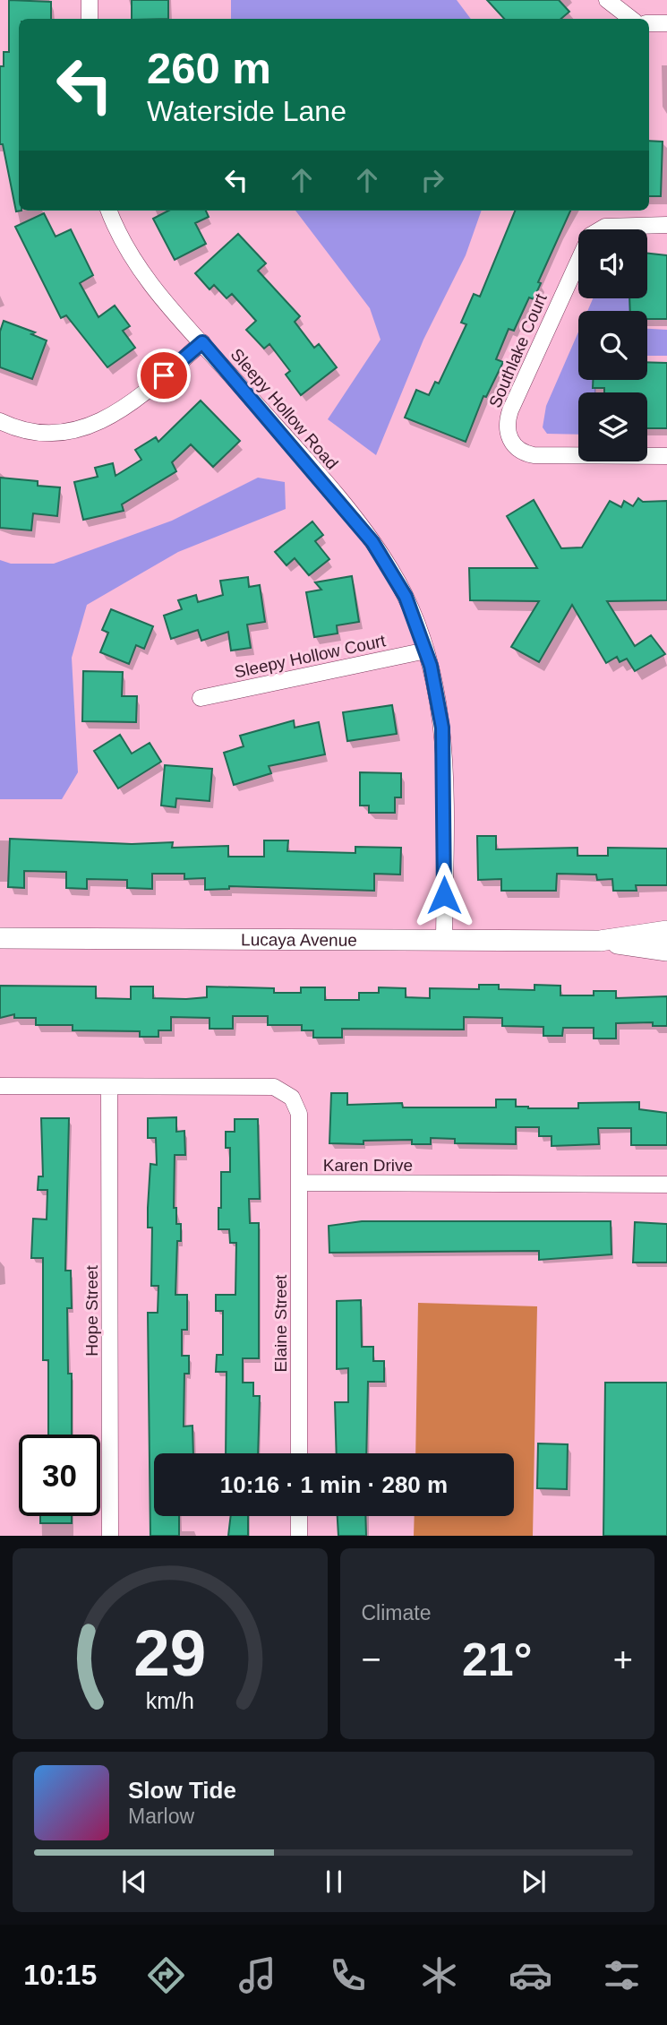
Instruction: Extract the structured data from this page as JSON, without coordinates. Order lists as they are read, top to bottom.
{
  "streets": {
    "street": [
      "Southlake Court",
      "Sleepy Hollow Road",
      "Sleepy Hollow Court",
      "Lucaya Avenue",
      "Karen Drive",
      "Hope Street",
      "Elaine Street"
    ]
  },
  "crossings": [
    ["Sleepy Hollow Road", "Sleepy Hollow Court"],
    ["Sleepy Hollow Road", "Lucaya Avenue"],
    ["Karen Drive", "Hope Street"],
    ["Karen Drive", "Elaine Street"]
  ],
  "page": {
    "turn": ["260 m", "Waterside Lane"],
    "limit": "30",
    "trip": "10:16 · 1 min · 280 m",
    "tile": "Climate",
    "heat": ["−", "21°", "+"],
    "song": ["Slow Tide", "Marlow"],
    "tabs": "10:15",
    "gauge": ["29", "km/h"]
  }
}
